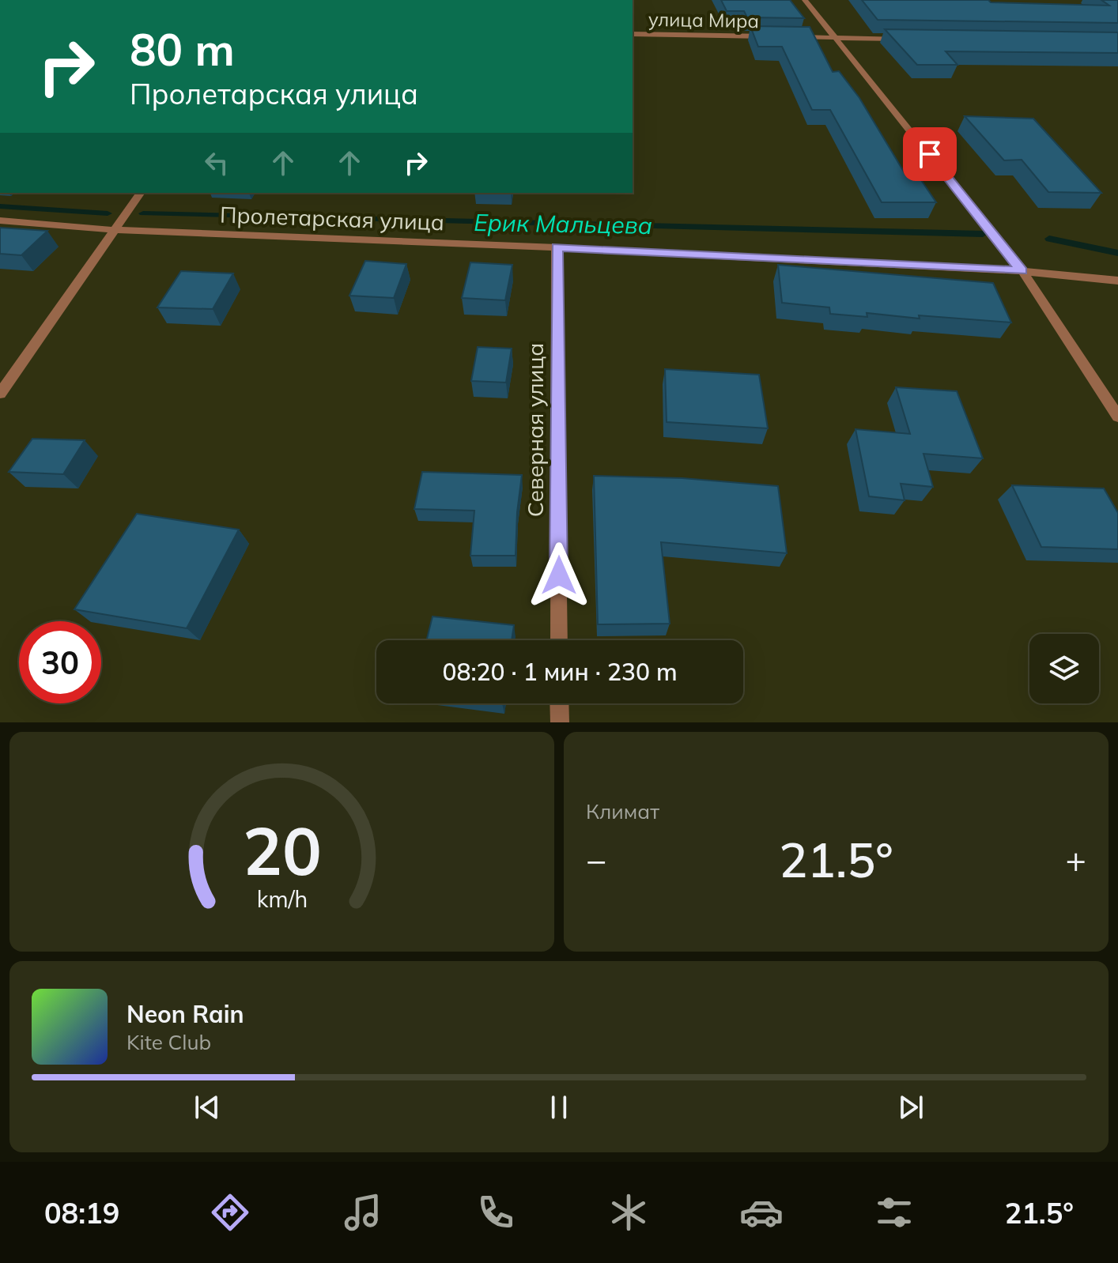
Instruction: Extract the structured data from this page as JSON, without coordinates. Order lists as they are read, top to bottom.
{
  "streets": {
    "street": ["улица Мира", "Пролетарская улица", "Северная улица"]
  },
  "crossings": [
    ["Пролетарская улица", "Северная улица"]
  ],
  "water": ["Ерик Мальцева"],
  "page": {
    "turn": ["80 m", "Пролетарская улица"],
    "limit": "30",
    "trip": "08:20 · 1 мин · 230 m",
    "tile": "Климат",
    "heat": ["−", "21.5°", "+"],
    "song": ["Neon Rain", "Kite Club"],
    "tabs": ["08:19", "21.5°"],
    "gauge": ["20", "km/h"]
  }
}
